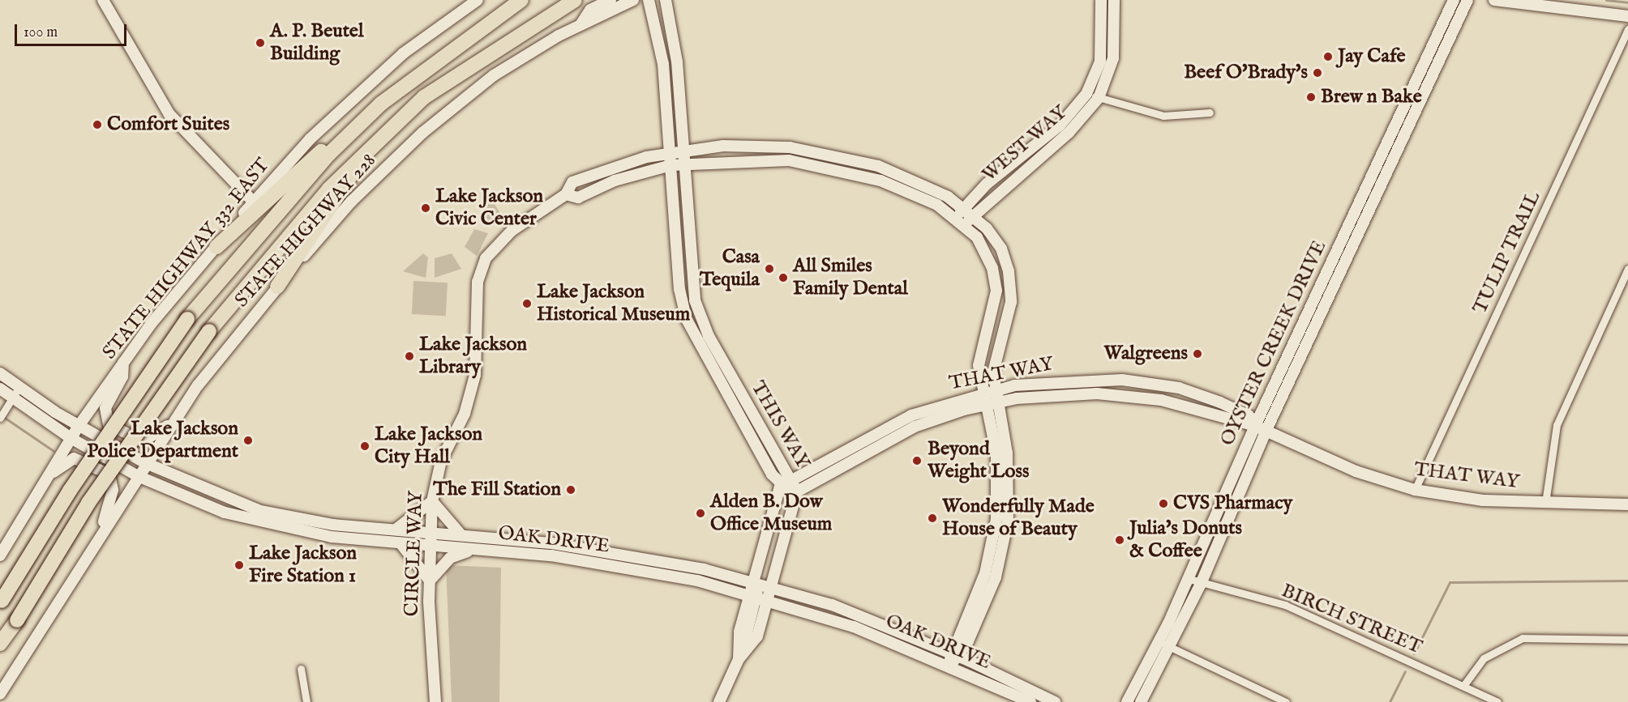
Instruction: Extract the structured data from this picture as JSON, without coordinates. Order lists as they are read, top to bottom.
{
  "streets": {
    "street": [
      "WEST WAY",
      "STATE HIGHWAY 228",
      "TULIP TRAIL",
      "STATE HIGHWAY 332 EAST",
      "OYSTER CREEK DRIVE",
      "THAT WAY",
      "THIS WAY",
      "OAK DRIVE",
      "CIRCLE WAY",
      "BIRCH STREET"
    ]
  },
  "crossings": [
    ["WEST WAY", "CIRCLE WAY"],
    ["TULIP TRAIL", "THAT WAY"],
    ["STATE HIGHWAY 332 EAST", "OAK DRIVE"],
    ["OYSTER CREEK DRIVE", "THAT WAY"],
    ["OYSTER CREEK DRIVE", "BIRCH STREET"],
    ["THAT WAY", "THIS WAY"],
    ["THAT WAY", "CIRCLE WAY"],
    ["THIS WAY", "CIRCLE WAY"],
    ["OAK DRIVE", "CIRCLE WAY"]
  ],
  "places": [
    "A. P. Beutel Building",
    "Jay Cafe",
    "Beef O'Brady's",
    "Brew n Bake",
    "Comfort Suites",
    "Lake Jackson Civic Center",
    "Casa Tequila",
    "All Smiles Family Dental",
    "Lake Jackson Historical Museum",
    "Walgreens",
    "Lake Jackson Library",
    "Lake Jackson Police Department",
    "Lake Jackson City Hall",
    "Beyond Weight Loss",
    "The Fill Station",
    "CVS Pharmacy",
    "Alden B. Dow Office Museum",
    "Wonderfully Made House of Beauty",
    "Julia's Donuts & Coffee",
    "Lake Jackson Fire Station 1"
  ],
  "scale_bar": "100 m"
}
